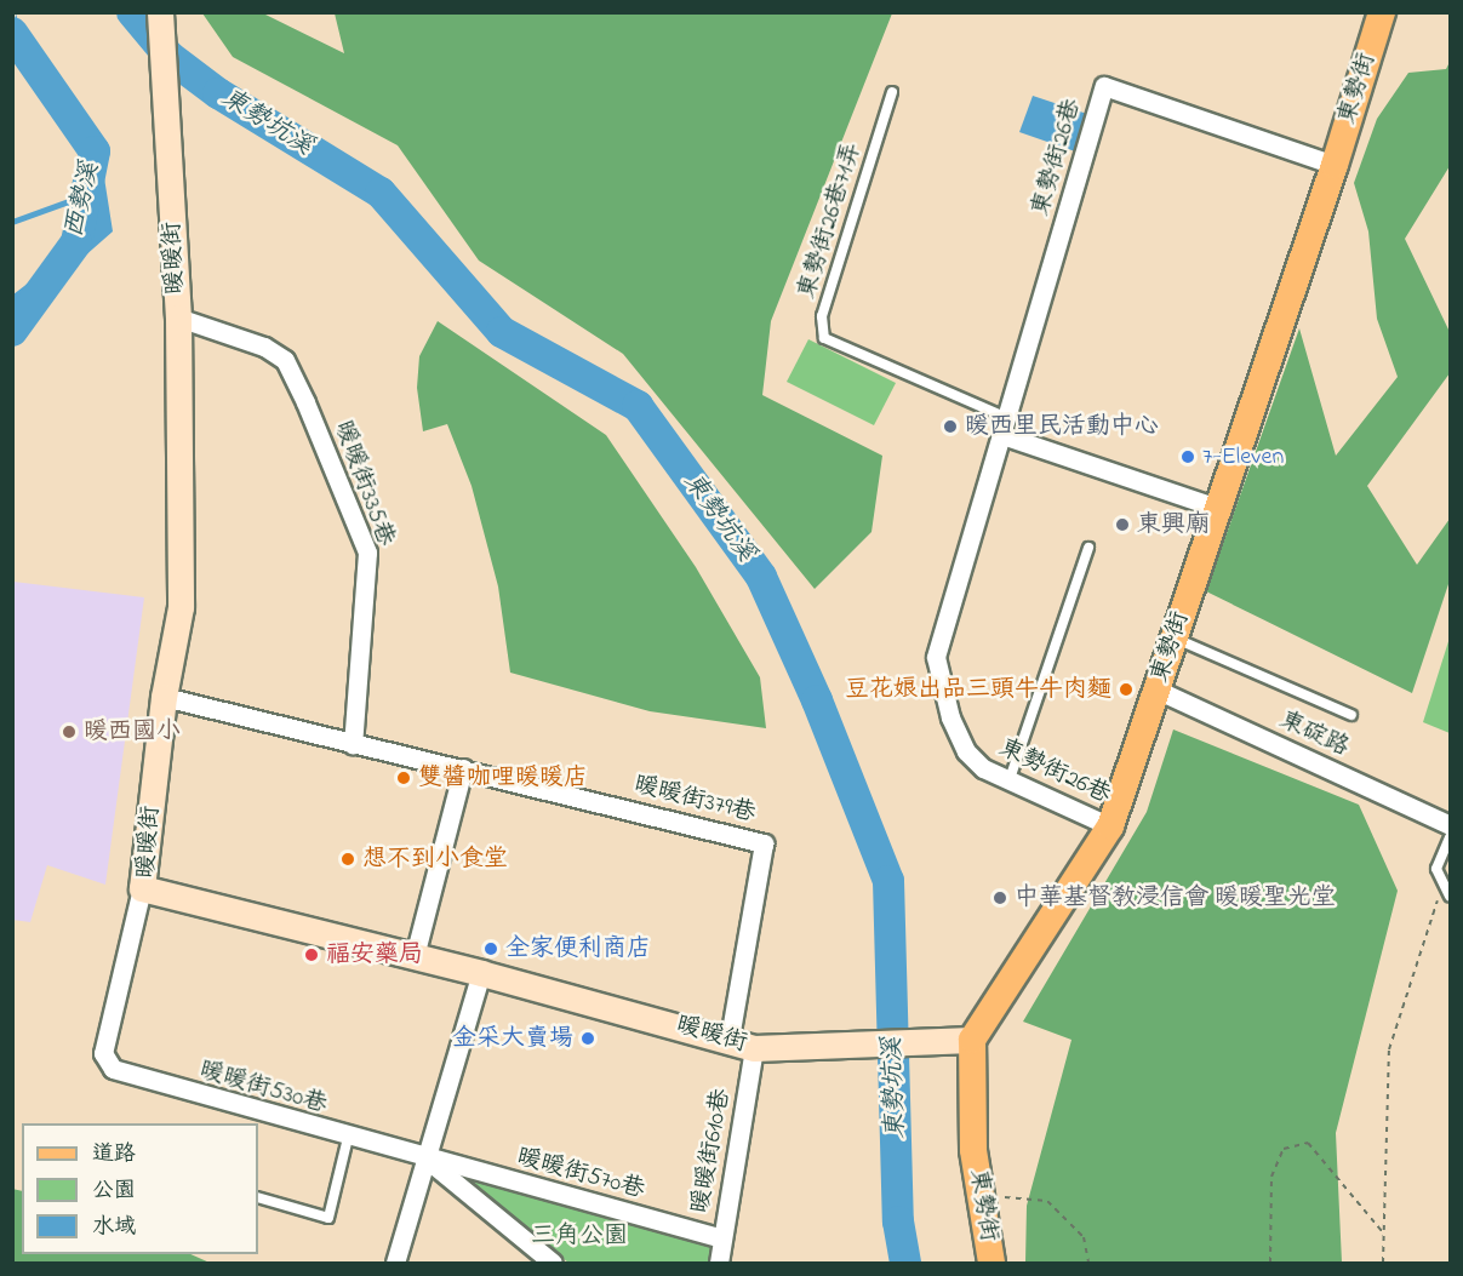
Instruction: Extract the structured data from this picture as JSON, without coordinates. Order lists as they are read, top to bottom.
{
  "streets": {
    "main road": ["東勢街"],
    "street": [
      "東勢街26巷",
      "暖暖街",
      "暖暖街335巷",
      "東碇路",
      "暖暖街379巷",
      "暖暖街530巷",
      "暖暖街610巷",
      "暖暖街570巷"
    ],
    "lane": ["東勢街26巷71弄"]
  },
  "crossings": [
    ["東勢街", "東勢街26巷"],
    ["東勢街", "暖暖街"],
    ["東勢街", "東碇路"],
    ["東勢街26巷", "東勢街26巷71弄"],
    ["暖暖街", "暖暖街335巷"],
    ["暖暖街", "暖暖街379巷"],
    ["暖暖街", "暖暖街530巷"],
    ["暖暖街", "暖暖街610巷"],
    ["暖暖街335巷", "暖暖街379巷"],
    ["暖暖街530巷", "暖暖街570巷"],
    ["暖暖街610巷", "暖暖街570巷"]
  ],
  "water": ["東勢坑溪", "西勢溪"],
  "parks": ["三角公園"],
  "places": [
    "暖西里民活動中心",
    "7-Eleven",
    "東興廟",
    "豆花娘出品三頭牛牛肉麵",
    "暖西國小",
    "雙醬咖哩暖暖店",
    "想不到小食堂",
    "中華基督教浸信會 暖暖聖光堂",
    "全家便利商店",
    "福安藥局",
    "金采大賣場"
  ],
  "legend": ["道路", "公園", "水域"]
}
